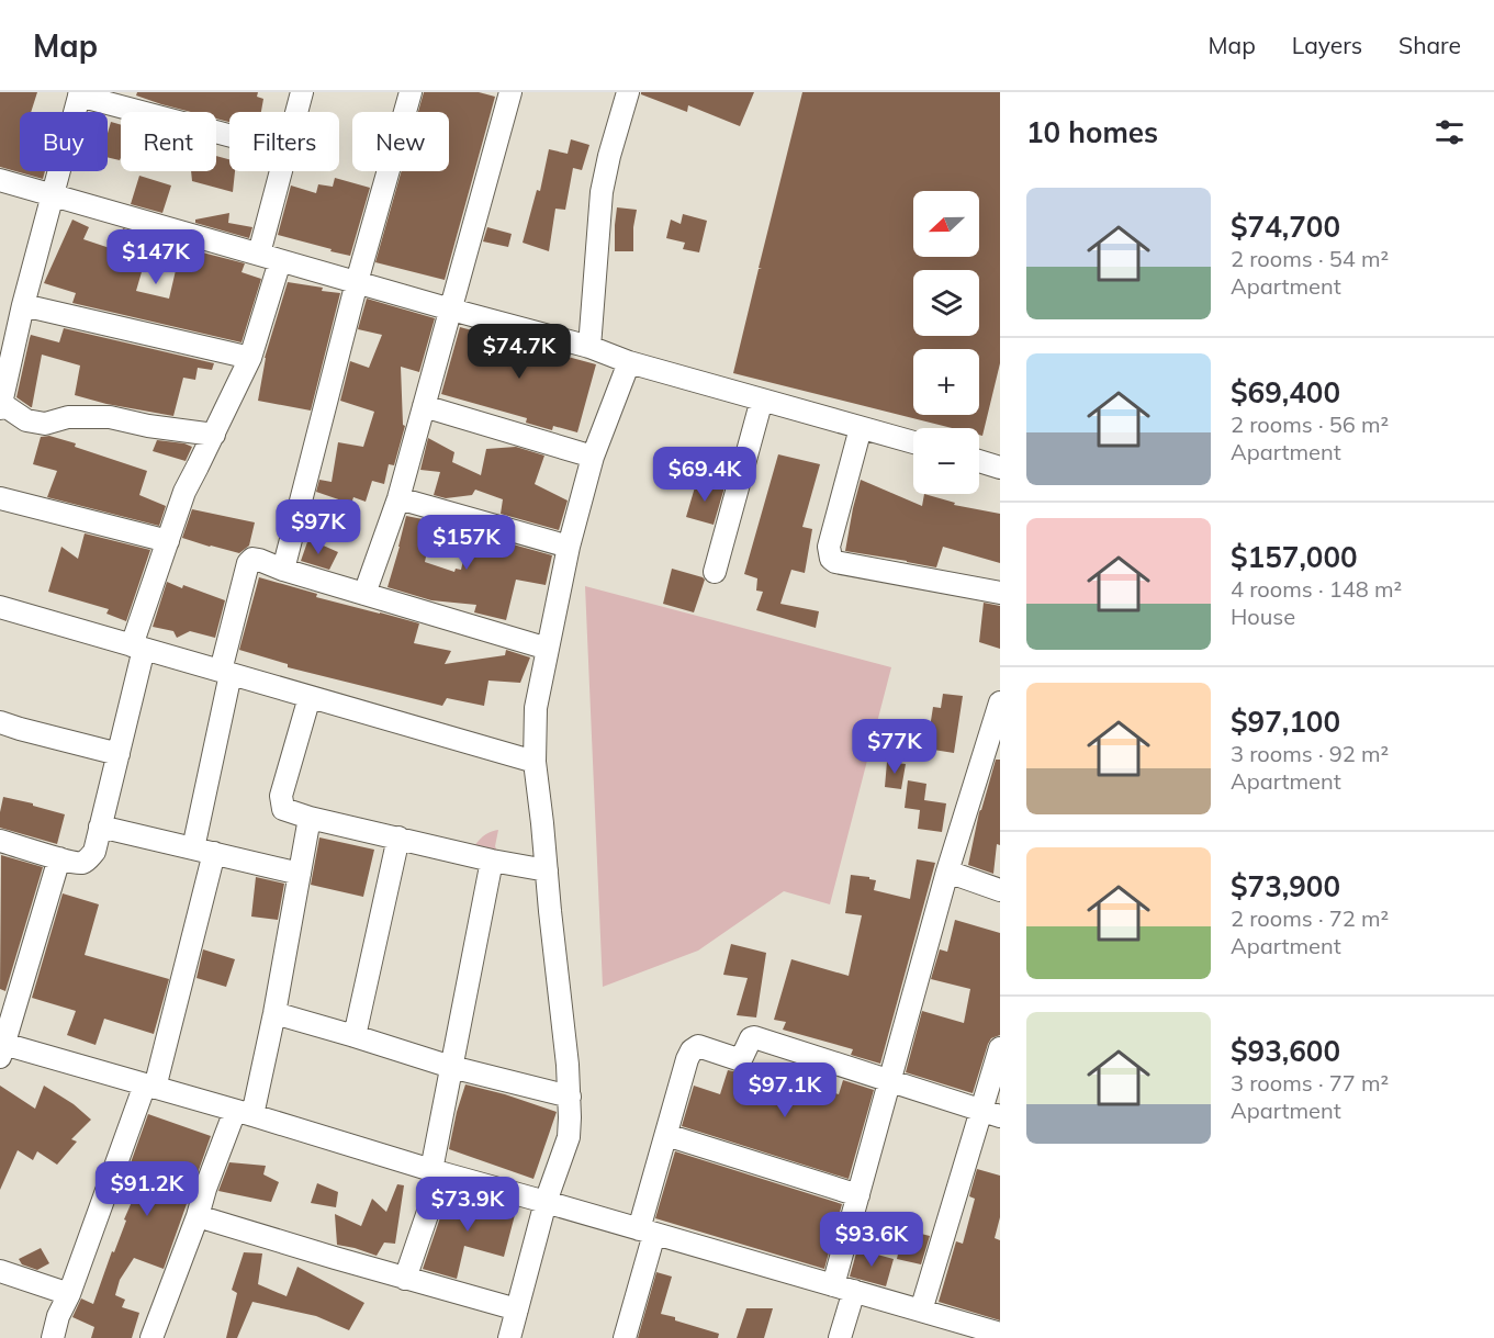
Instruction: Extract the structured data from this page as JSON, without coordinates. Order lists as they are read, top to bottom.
{
  "north": "left",
  "page": {
    "header": "Map",
    "nav": ["Map", "Layers", "Share"],
    "heading": "10 homes",
    "chip": [
      "Buy",
      "Rent",
      "Filters",
      "New"
    ],
    "list": [
      {
        "name": "$74,700",
        "note": "2 rooms · 54 m² · Apartment"
      },
      {
        "name": "$69,400",
        "note": "2 rooms · 56 m² · Apartment"
      },
      {
        "name": "$157,000",
        "note": "4 rooms · 148 m² · House"
      },
      {
        "name": "$97,100",
        "note": "3 rooms · 92 m² · Apartment"
      },
      {
        "name": "$73,900",
        "note": "2 rooms · 72 m² · Apartment"
      },
      {
        "name": "$93,600",
        "note": "3 rooms · 77 m² · Apartment"
      }
    ],
    "map_buttons": ["+", "−"],
    "price": [
      "$147K",
      "$74.7K",
      "$69.4K",
      "$97K",
      "$157K",
      "$77K",
      "$97.1K",
      "$91.2K",
      "$73.9K",
      "$93.6K"
    ]
  }
}
